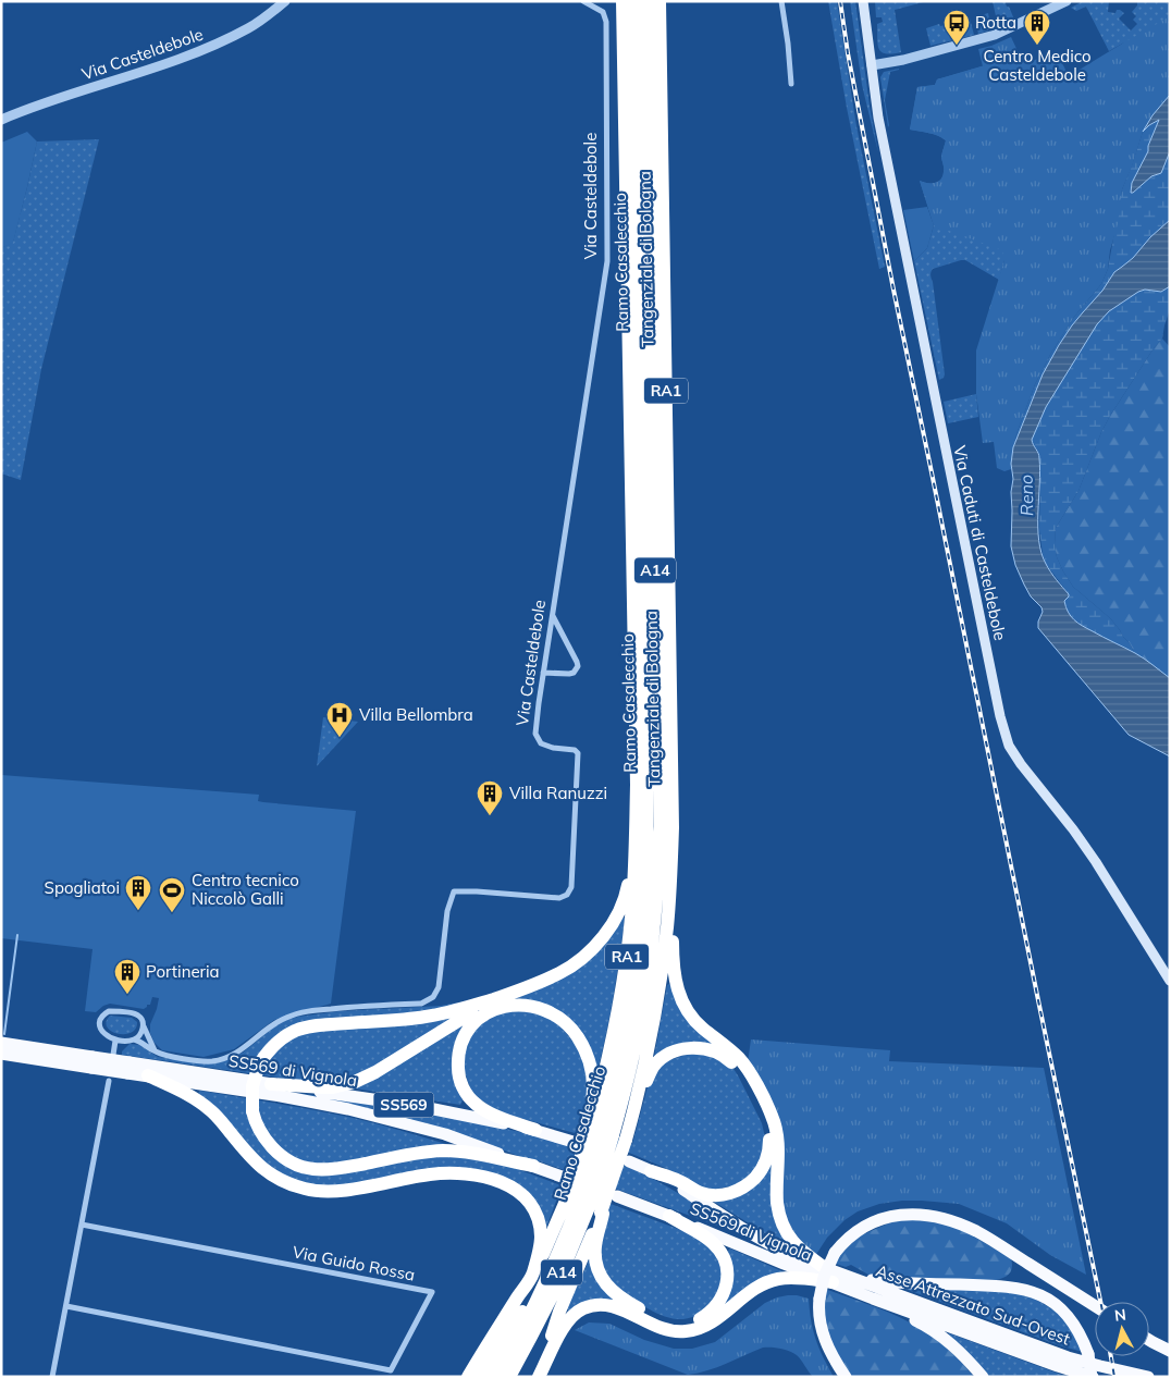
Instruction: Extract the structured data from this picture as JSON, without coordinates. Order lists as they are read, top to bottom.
{
  "streets": {
    "highway": [
      "Tangenziale di Bologna",
      "Ramo Casalecchio",
      "RA1",
      "A14",
      "SS569 di Vignola",
      "SS569",
      "Asse Attrezzato Sud-Ovest"
    ],
    "main road": ["Via Caduti di Casteldebole"],
    "street": ["Via Casteldebole", "Via Guido Rossa"]
  },
  "crossings": [
    ["Tangenziale di Bologna", "Ramo Casalecchio"],
    ["Tangenziale di Bologna", "RA1"],
    ["Tangenziale di Bologna", "SS569 di Vignola"],
    ["Ramo Casalecchio", "SS569 di Vignola"],
    ["SS569 di Vignola", "Asse Attrezzato Sud-Ovest"]
  ],
  "water": ["Reno"],
  "places": {
    "bus stop": ["Rotta"],
    "building": [
      "Centro Medico Casteldebole",
      "Villa Ranuzzi",
      "Spogliatoi",
      "Portineria"
    ],
    "hospital": ["Villa Bellombra"],
    "sports": ["Centro tecnico Niccolò Galli"]
  },
  "north": "top"
}
